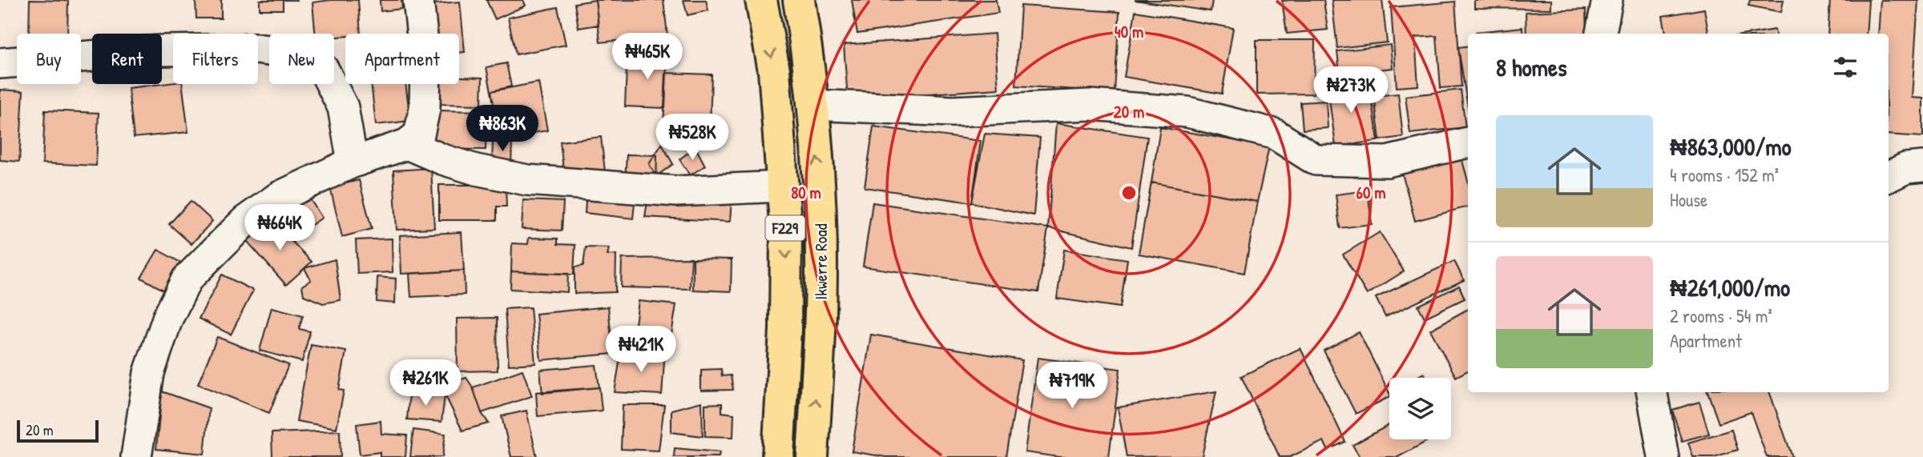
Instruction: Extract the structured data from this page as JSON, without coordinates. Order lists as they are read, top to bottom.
{
  "streets": {
    "main road": ["F229", "Ikwerre Road"]
  },
  "scale_bar": "20 m",
  "page": {
    "price": [
      "₦465K",
      "₦273K",
      "₦863K",
      "₦528K",
      "₦664K",
      "₦421K",
      "₦261K",
      "₦719K"
    ],
    "chip": [
      "Buy",
      "Rent",
      "Filters",
      "New",
      "Apartment"
    ],
    "heading": "8 homes",
    "list": [
      {
        "name": "₦863,000/mo",
        "note": "4 rooms · 152 m² · House"
      },
      {
        "name": "₦261,000/mo",
        "note": "2 rooms · 54 m² · Apartment"
      }
    ],
    "scale": "20 m"
  },
  "rings": [
    "40 m",
    "20 m",
    "60 m",
    "80 m"
  ]
}
